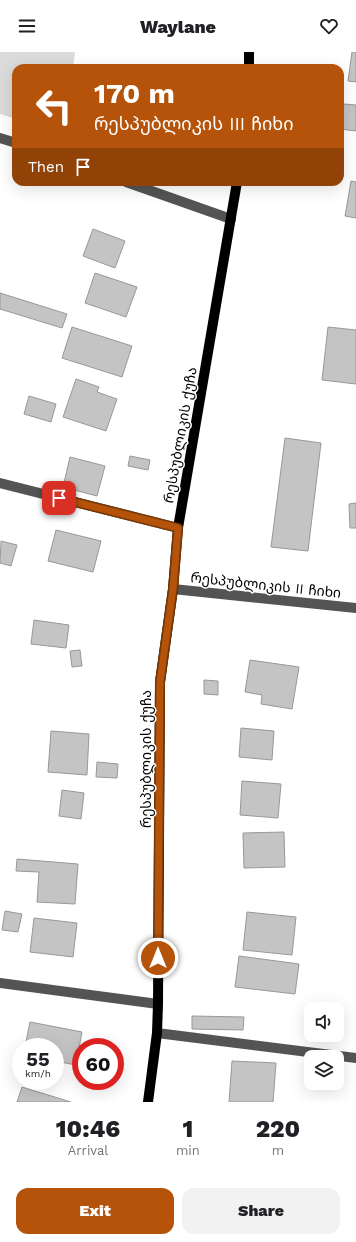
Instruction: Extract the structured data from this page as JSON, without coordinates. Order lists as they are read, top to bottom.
{
  "streets": {
    "main road": ["რესპუბლიკის ქუჩა"],
    "street": ["რესპუბლიკის II ჩიხი"]
  },
  "crossings": [
    ["რესპუბლიკის ქუჩა", "რესპუბლიკის II ჩიხი"]
  ],
  "page": {
    "header": "Waylane",
    "turn": ["170 m", "რესპუბლიკის III ჩიხი"],
    "then": "Then",
    "speed": "55 km/h",
    "limit": "60",
    "eta": [
      "10:46",
      "Arrival",
      "1",
      "min",
      "220",
      "m"
    ],
    "buttons": ["Exit", "Share"]
  }
}
